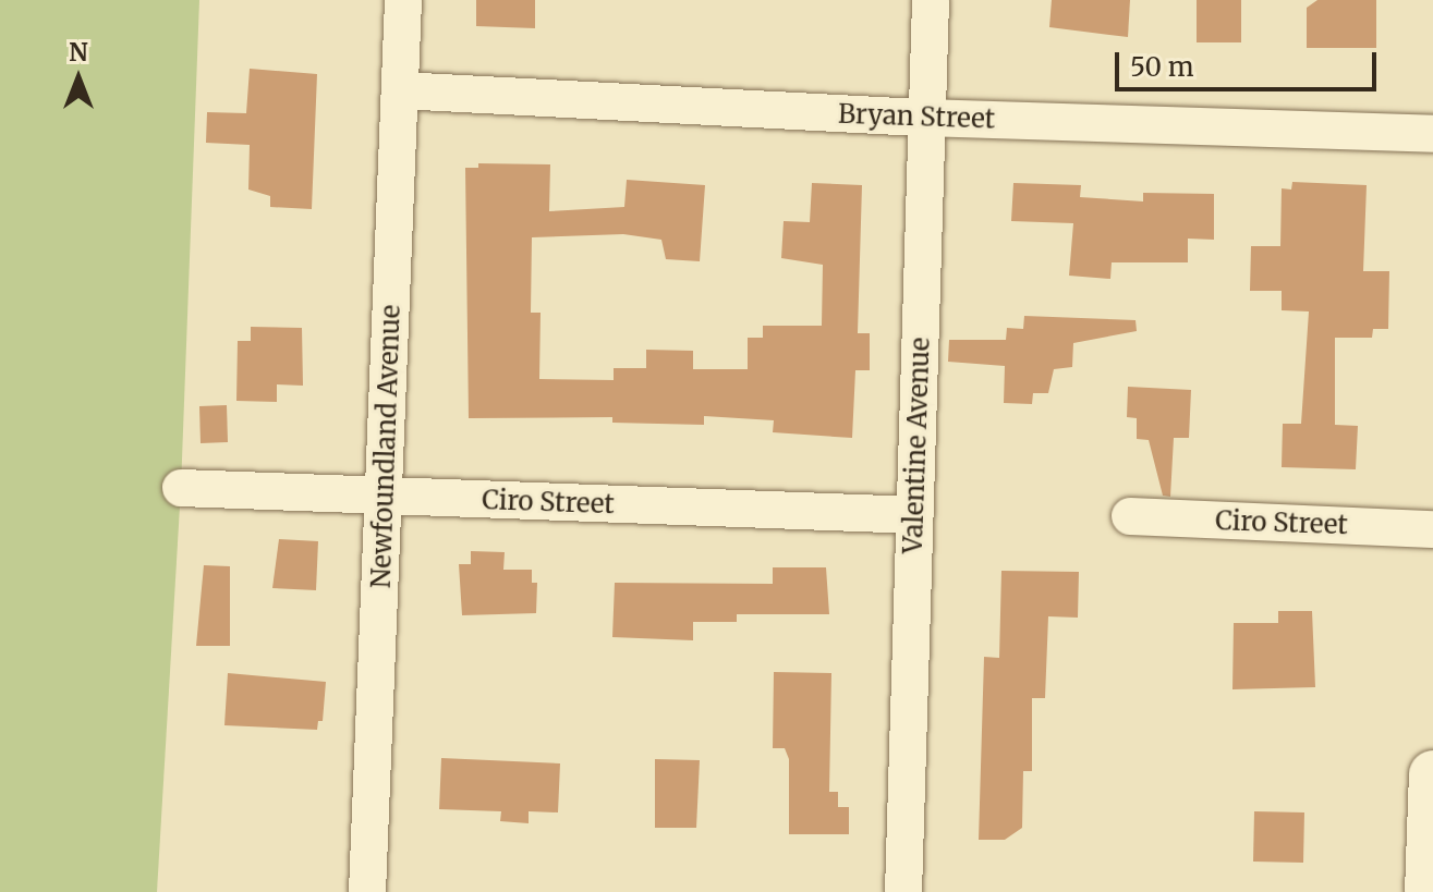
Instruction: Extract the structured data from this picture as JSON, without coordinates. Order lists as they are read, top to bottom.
{
  "streets": {
    "street": [
      "Bryan Street",
      "Valentine Avenue",
      "Newfoundland Avenue",
      "Ciro Street"
    ]
  },
  "crossings": [
    ["Bryan Street", "Valentine Avenue"],
    ["Bryan Street", "Newfoundland Avenue"],
    ["Valentine Avenue", "Ciro Street"],
    ["Newfoundland Avenue", "Ciro Street"]
  ],
  "scale_bar": "50 m",
  "north": "top"
}
